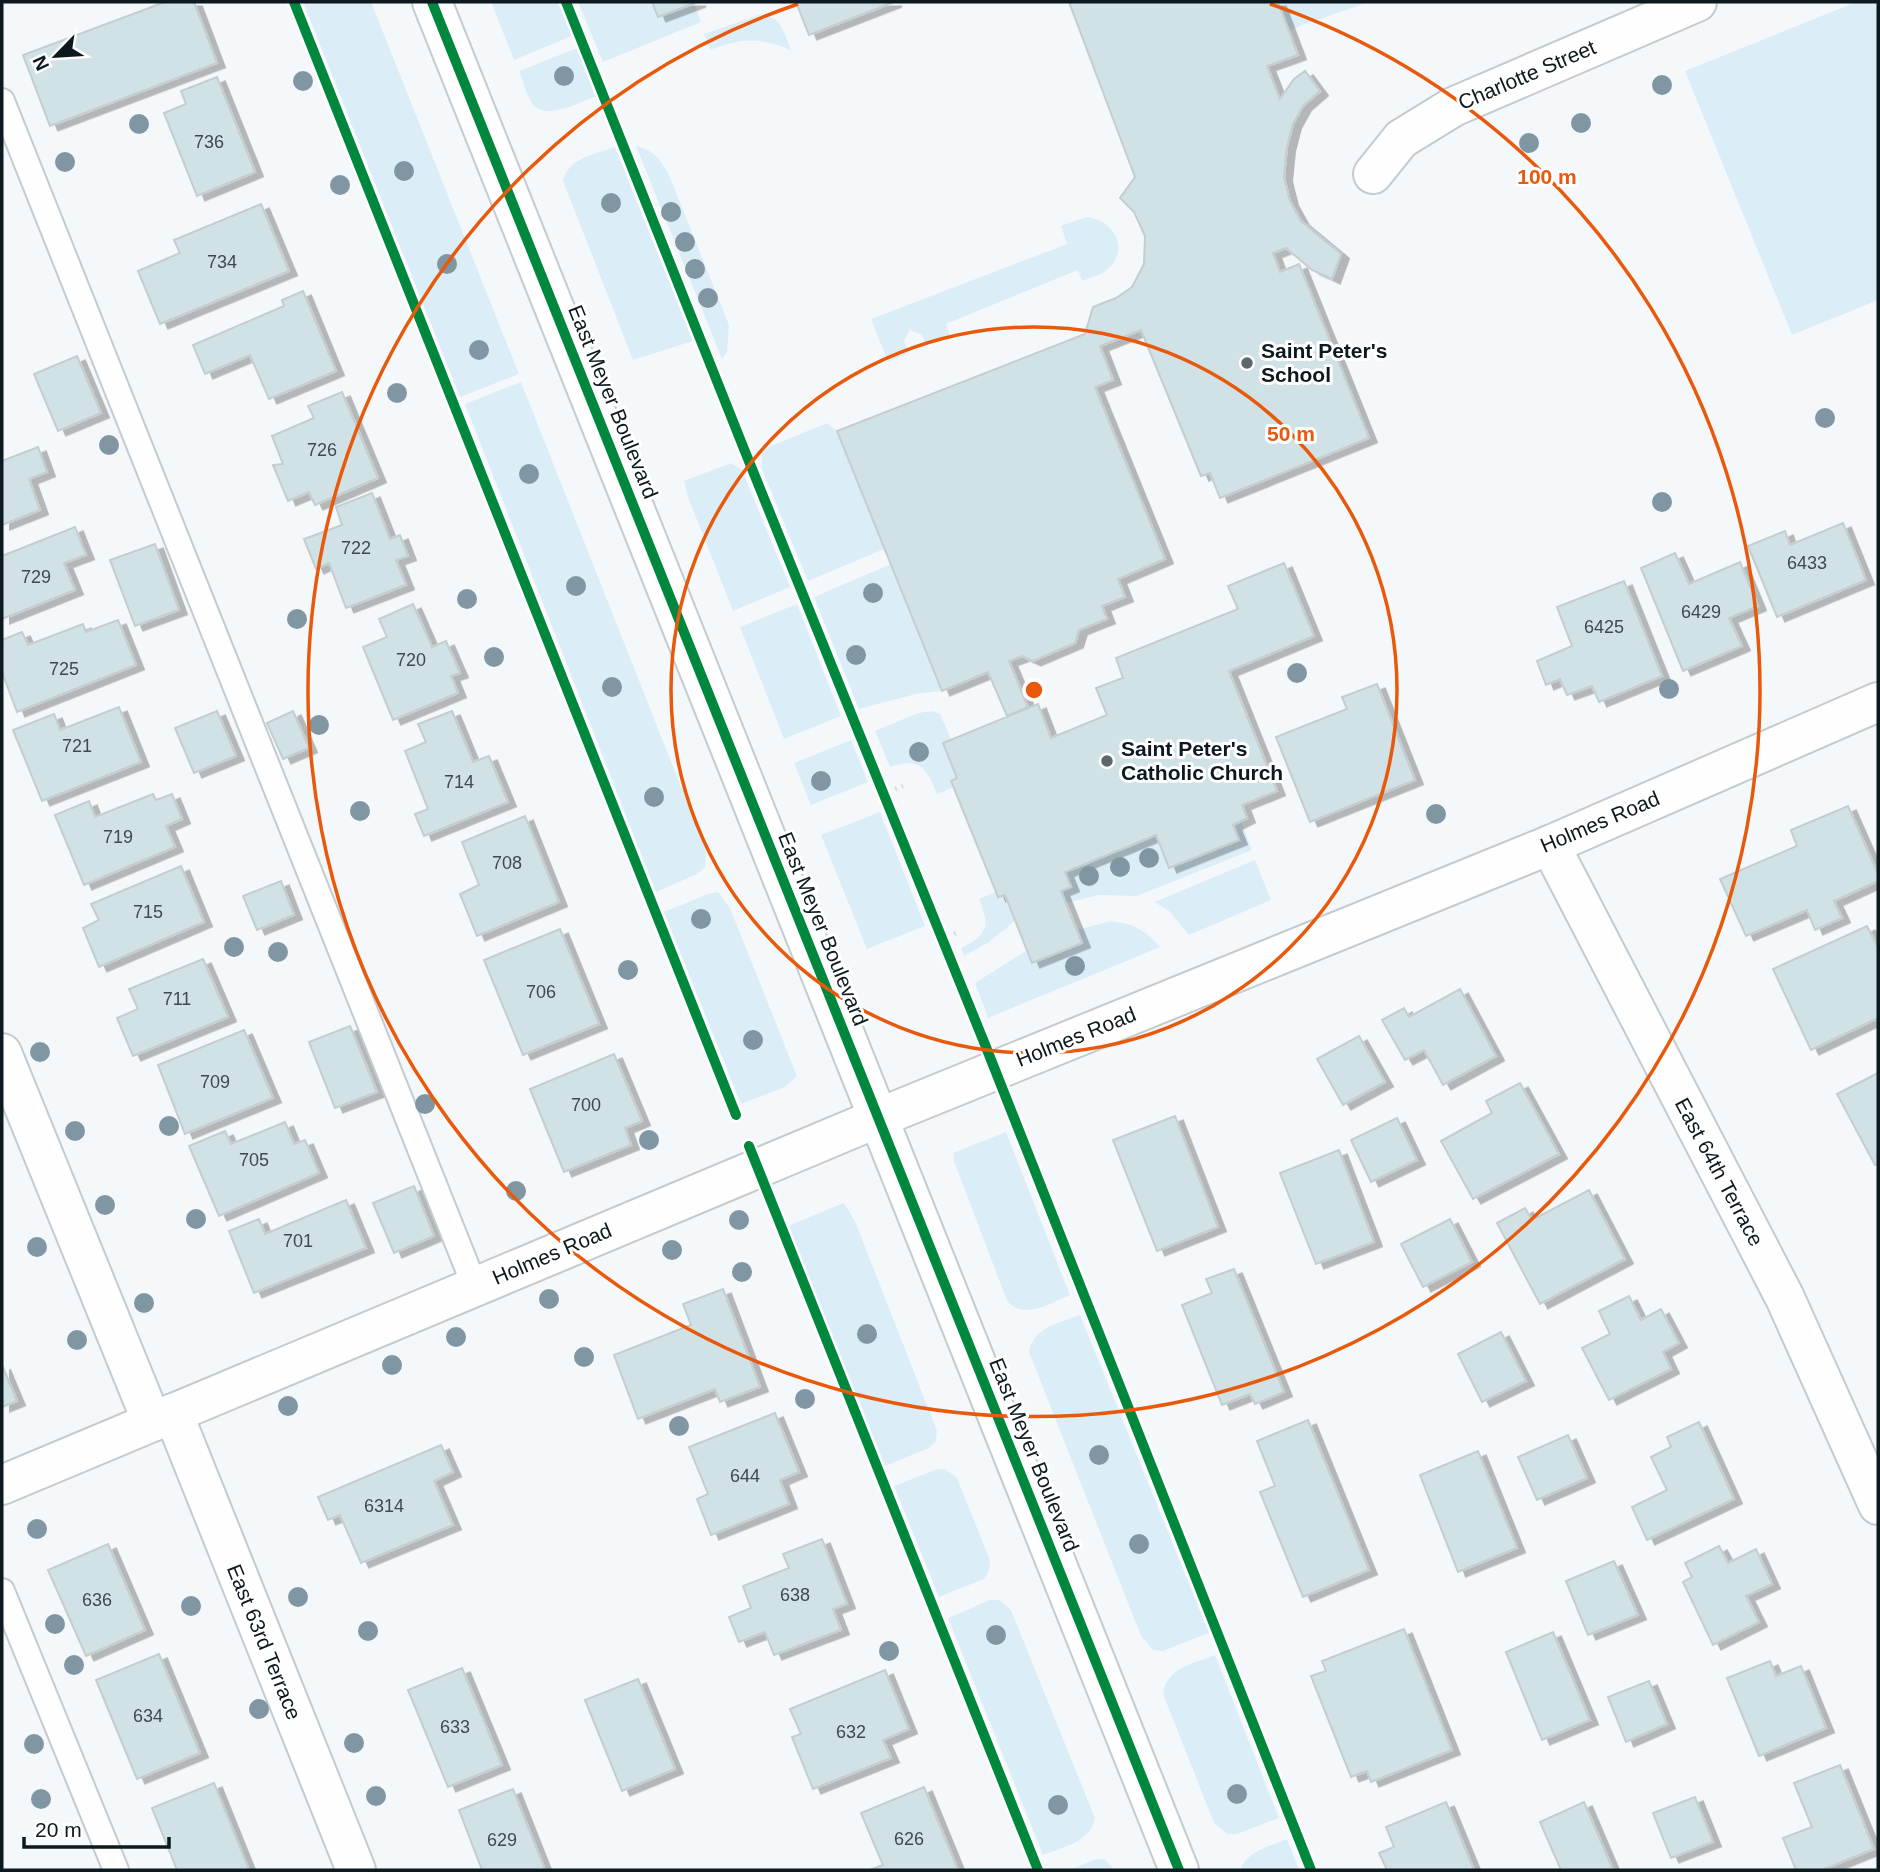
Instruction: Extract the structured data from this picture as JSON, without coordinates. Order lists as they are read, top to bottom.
{
  "streets": {
    "main road": [
      "Charlotte Street",
      "East Meyer Boulevard",
      "Holmes Road",
      "East 64th Terrace",
      "East 63rd Terrace"
    ]
  },
  "crossings": [
    ["East Meyer Boulevard", "Holmes Road"],
    ["Holmes Road", "East 64th Terrace"],
    ["Holmes Road", "East 63rd Terrace"]
  ],
  "places": ["Saint Peter's School", "Saint Peter's Catholic Church"],
  "house_numbers": [
    "736",
    "734",
    "726",
    "722",
    "6433",
    "729",
    "6429",
    "6425",
    "720",
    "725",
    "721",
    "714",
    "719",
    "708",
    "715",
    "706",
    "711",
    "709",
    "700",
    "705",
    "701",
    "644",
    "6314",
    "638",
    "636",
    "634",
    "633",
    "632",
    "626",
    "629"
  ],
  "scale_bar": "20 m",
  "north": "bottom left",
  "rings": ["100 m", "50 m"]
}
